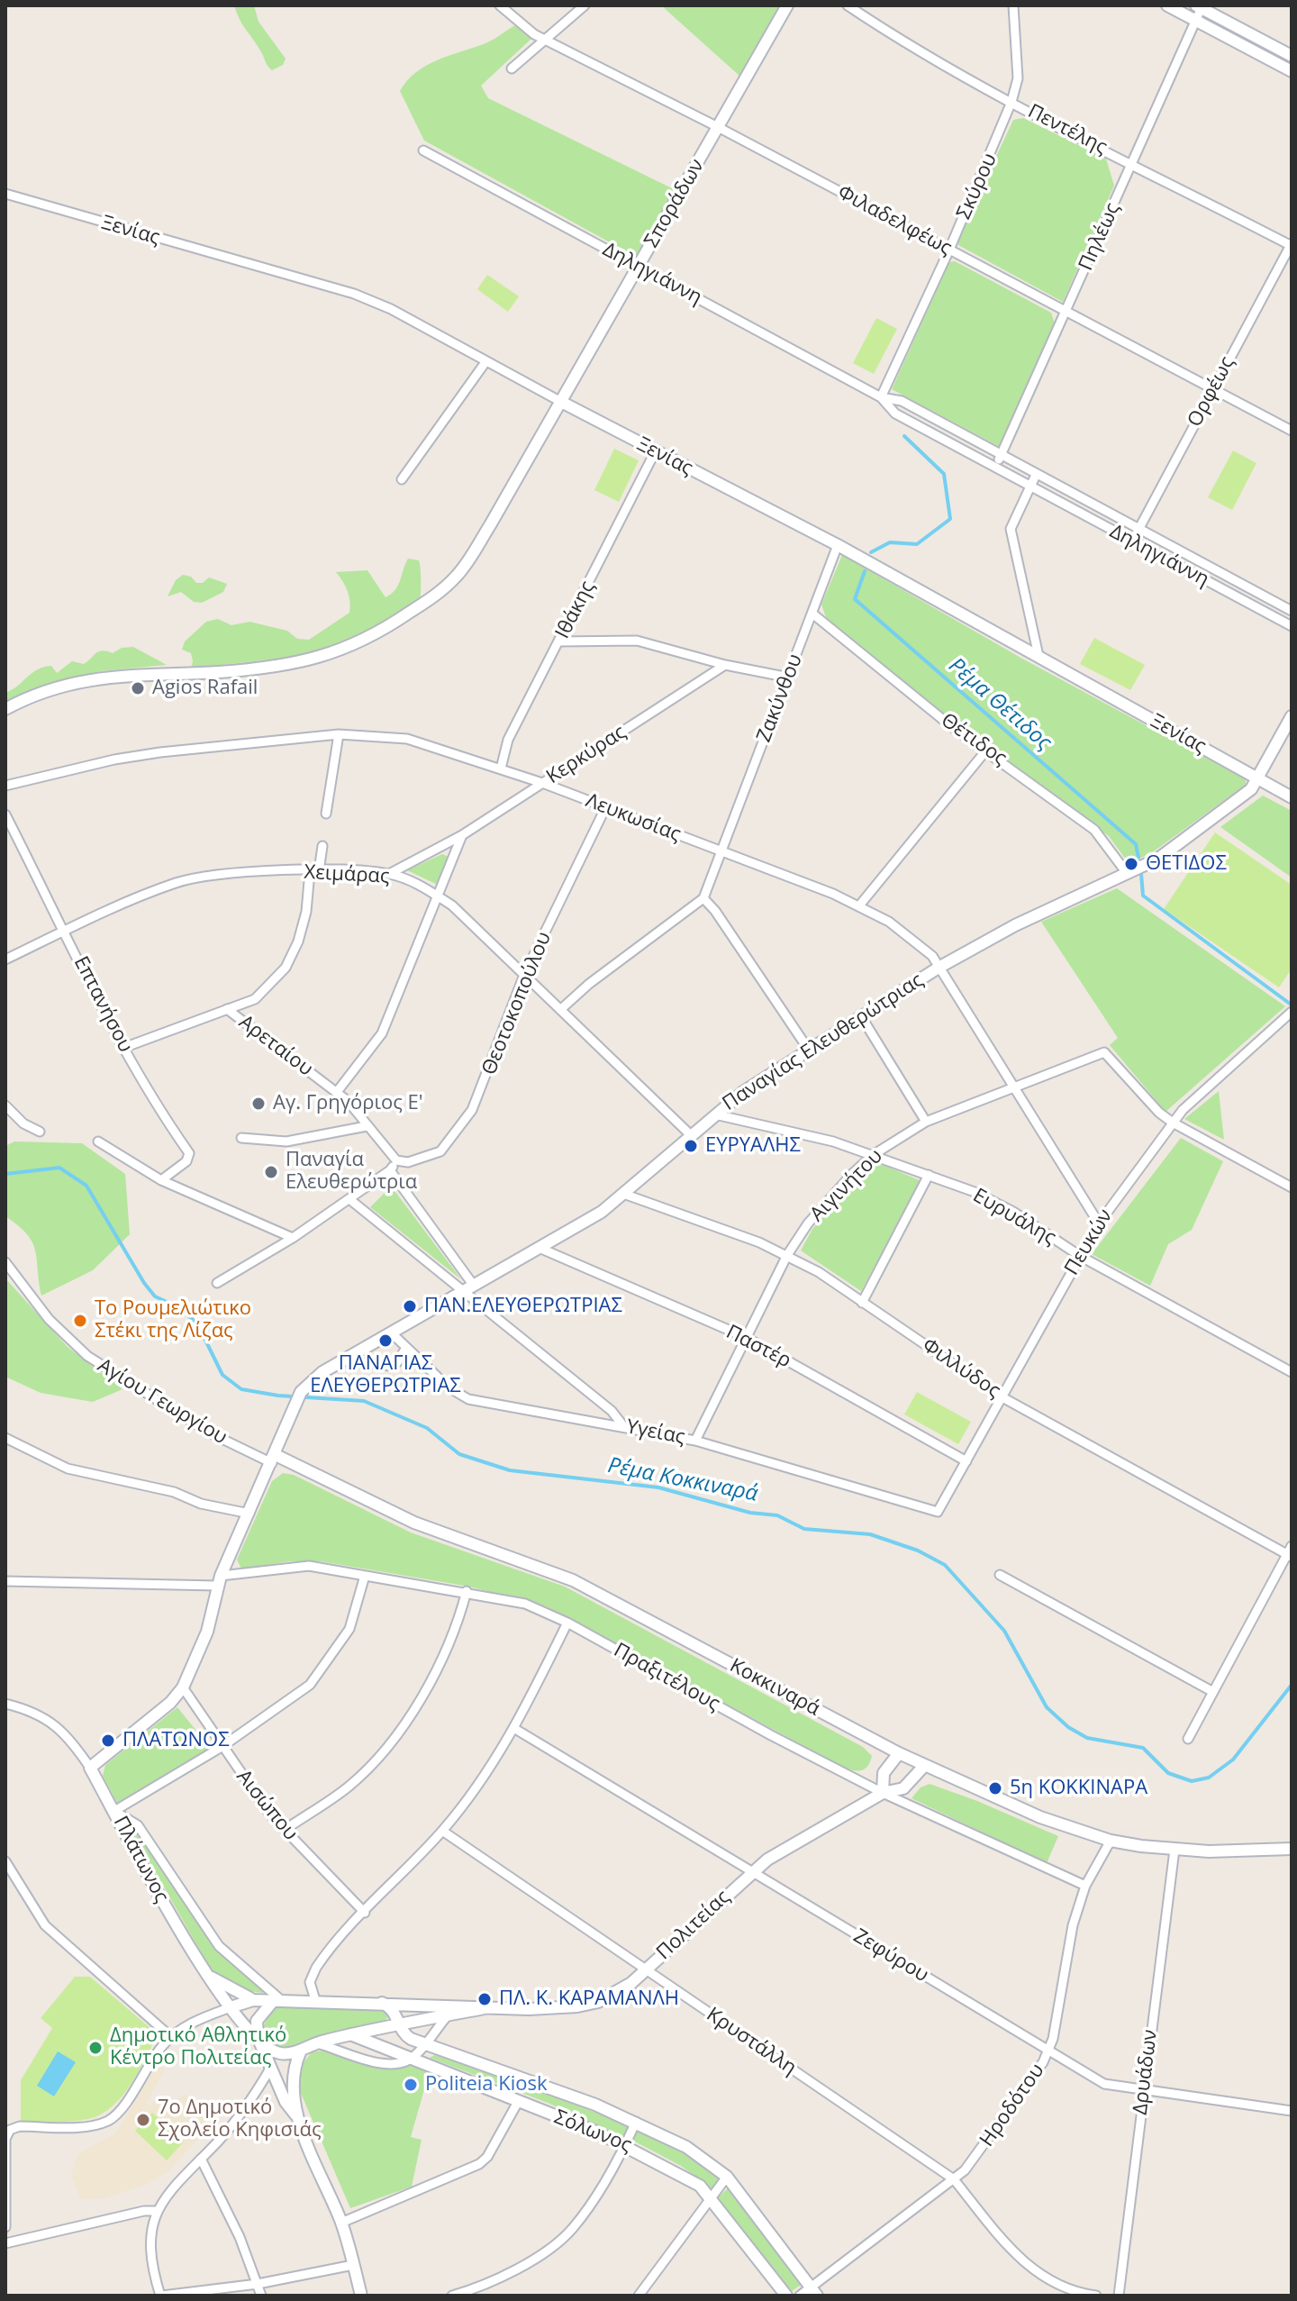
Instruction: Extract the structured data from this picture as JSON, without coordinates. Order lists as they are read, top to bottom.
{
  "streets": {
    "street": [
      "Πεντέλης",
      "Σκύρου",
      "Σποράδων",
      "Φιλαδελφέως",
      "Ξενίας",
      "Πηλέως",
      "Δηληγιάννη",
      "Ορφέως",
      "Ιθάκης",
      "Ζακύνθου",
      "Θέτιδος",
      "Κερκύρας",
      "Λευκωσίας",
      "Χειμάρας",
      "Θεοτοκοπούλου",
      "Επτανήσου",
      "Παναγίας Ελευθερώτριας",
      "Αρεταίου",
      "Αιγινήτου",
      "Ευρυάλης",
      "Πευκών",
      "Παστέρ",
      "Φιλλύδος",
      "Αγίου Γεωργίου",
      "Υγείας",
      "Πραξιτέλους",
      "Κοκκιναρά",
      "Αισώπου",
      "Πλάτωνος",
      "Πολιτείας",
      "Ζεφύρου",
      "Κρυστάλλη",
      "Δρυάδων",
      "Ηροδότου",
      "Σόλωνος"
    ]
  },
  "crossings": [
    ["Πεντέλης", "Σκύρου"],
    ["Πεντέλης", "Πηλέως"],
    ["Πεντέλης", "Ορφέως"],
    ["Σκύρου", "Φιλαδελφέως"],
    ["Σκύρου", "Δηληγιάννη"],
    ["Σποράδων", "Φιλαδελφέως"],
    ["Σποράδων", "Ξενίας"],
    ["Σποράδων", "Δηληγιάννη"],
    ["Φιλαδελφέως", "Πηλέως"],
    ["Φιλαδελφέως", "Ορφέως"],
    ["Ξενίας", "Ιθάκης"],
    ["Ξενίας", "Ζακύνθου"],
    ["Ξενίας", "Παναγίας Ελευθερώτριας"],
    ["Πηλέως", "Δηληγιάννη"],
    ["Δηληγιάννη", "Ορφέως"],
    ["Ιθάκης", "Λευκωσίας"],
    ["Ζακύνθου", "Θέτιδος"],
    ["Ζακύνθου", "Λευκωσίας"],
    ["Θέτιδος", "Παναγίας Ελευθερώτριας"],
    ["Κερκύρας", "Λευκωσίας"],
    ["Κερκύρας", "Χειμάρας"],
    ["Λευκωσίας", "Θεοτοκοπούλου"],
    ["Λευκωσίας", "Παναγίας Ελευθερώτριας"],
    ["Λευκωσίας", "Αιγινήτου"],
    ["Λευκωσίας", "Πευκών"],
    ["Χειμάρας", "Θεοτοκοπούλου"],
    ["Χειμάρας", "Επτανήσου"],
    ["Χειμάρας", "Παναγίας Ελευθερώτριας"],
    ["Θεοτοκοπούλου", "Αρεταίου"],
    ["Παναγίας Ελευθερώτριας", "Ευρυάλης"],
    ["Παναγίας Ελευθερώτριας", "Παστέρ"],
    ["Παναγίας Ελευθερώτριας", "Φιλλύδος"],
    ["Παναγίας Ελευθερώτριας", "Αγίου Γεωργίου"],
    ["Παναγίας Ελευθερώτριας", "Υγείας"],
    ["Παναγίας Ελευθερώτριας", "Πραξιτέλους"],
    ["Παναγίας Ελευθερώτριας", "Κοκκιναρά"],
    ["Παναγίας Ελευθερώτριας", "Αισώπου"],
    ["Παναγίας Ελευθερώτριας", "Πλάτωνος"],
    ["Αιγινήτου", "Ευρυάλης"],
    ["Αιγινήτου", "Πευκών"],
    ["Αιγινήτου", "Παστέρ"],
    ["Αιγινήτου", "Φιλλύδος"],
    ["Αιγινήτου", "Υγείας"],
    ["Ευρυάλης", "Πευκών"],
    ["Πευκών", "Παστέρ"],
    ["Πευκών", "Φιλλύδος"],
    ["Πευκών", "Υγείας"],
    ["Αγίου Γεωργίου", "Κοκκιναρά"],
    ["Πραξιτέλους", "Πολιτείας"],
    ["Πραξιτέλους", "Ηροδότου"],
    ["Κοκκιναρά", "Πολιτείας"],
    ["Κοκκιναρά", "Δρυάδων"],
    ["Κοκκιναρά", "Ηροδότου"],
    ["Πολιτείας", "Ζεφύρου"],
    ["Πολιτείας", "Κρυστάλλη"],
    ["Πολιτείας", "Σόλωνος"],
    ["Ζεφύρου", "Δρυάδων"],
    ["Ζεφύρου", "Ηροδότου"],
    ["Κρυστάλλη", "Ηροδότου"],
    ["Ηροδότου", "Σόλωνος"]
  ],
  "water": ["Ρέμα Θέτιδος", "Ρέμα Κοκκιναρά"],
  "places": [
    "Agios Rafail",
    "ΘΕΤΙΔΟΣ",
    "Αγ. Γρηγόριος Ε'",
    "ΕΥΡΥΑΛΗΣ",
    "Παναγία Ελευθερώτρια",
    "ΠΑΝ.ΕΛΕΥΘΕΡΩΤΡΙΑΣ",
    "Το Ρουμελιώτικο Στέκι της Λίζας",
    "ΠΑΝΑΓΙΑΣ ΕΛΕΥΘΕΡΩΤΡΙΑΣ",
    "ΠΛΑΤΩΝΟΣ",
    "5η ΚΟΚΚΙΝΑΡΑ",
    "ΠΛ. Κ. ΚΑΡΑΜΑΝΛΗ",
    "Δημοτικό Αθλητικό Κέντρο Πολιτείας",
    "Politeia Kiosk",
    "7ο Δημοτικό Σχολείο Κηφισιάς"
  ]
}
